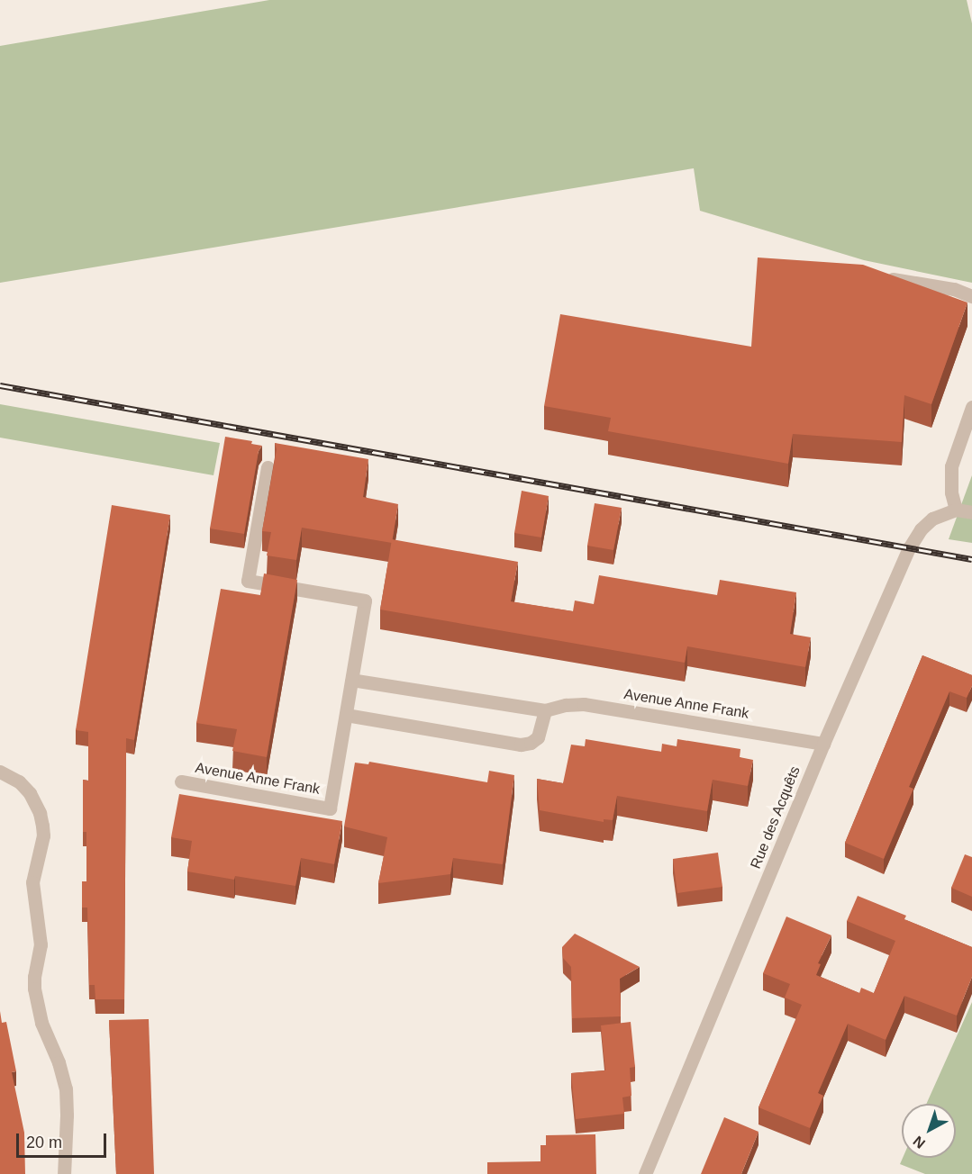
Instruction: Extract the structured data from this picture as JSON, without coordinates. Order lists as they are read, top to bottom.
{
  "streets": {
    "street": ["Avenue Anne Frank", "Rue des Acquêts"]
  },
  "crossings": [
    ["Avenue Anne Frank", "Rue des Acquêts"]
  ],
  "scale_bar": "20 m",
  "north": "bottom left"
}
